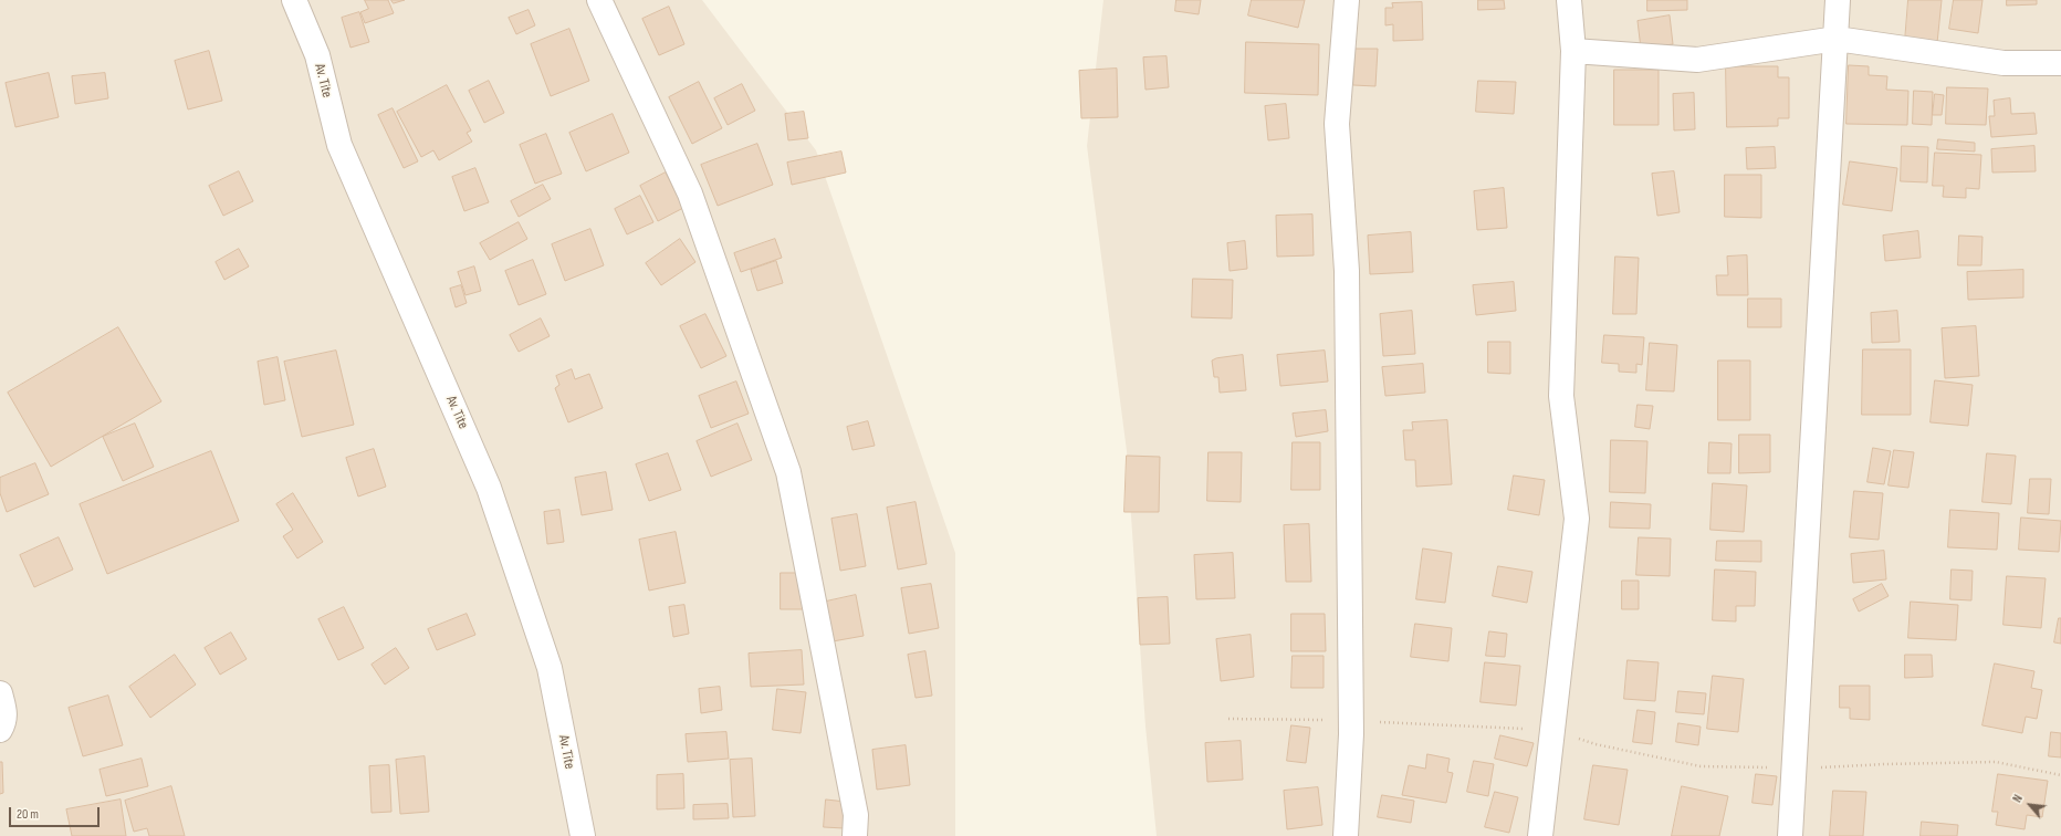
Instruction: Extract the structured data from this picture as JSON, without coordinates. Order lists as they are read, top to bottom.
{
  "streets": {
    "street": ["Av. Tite"]
  },
  "scale_bar": "20 m",
  "north": "top left"
}
